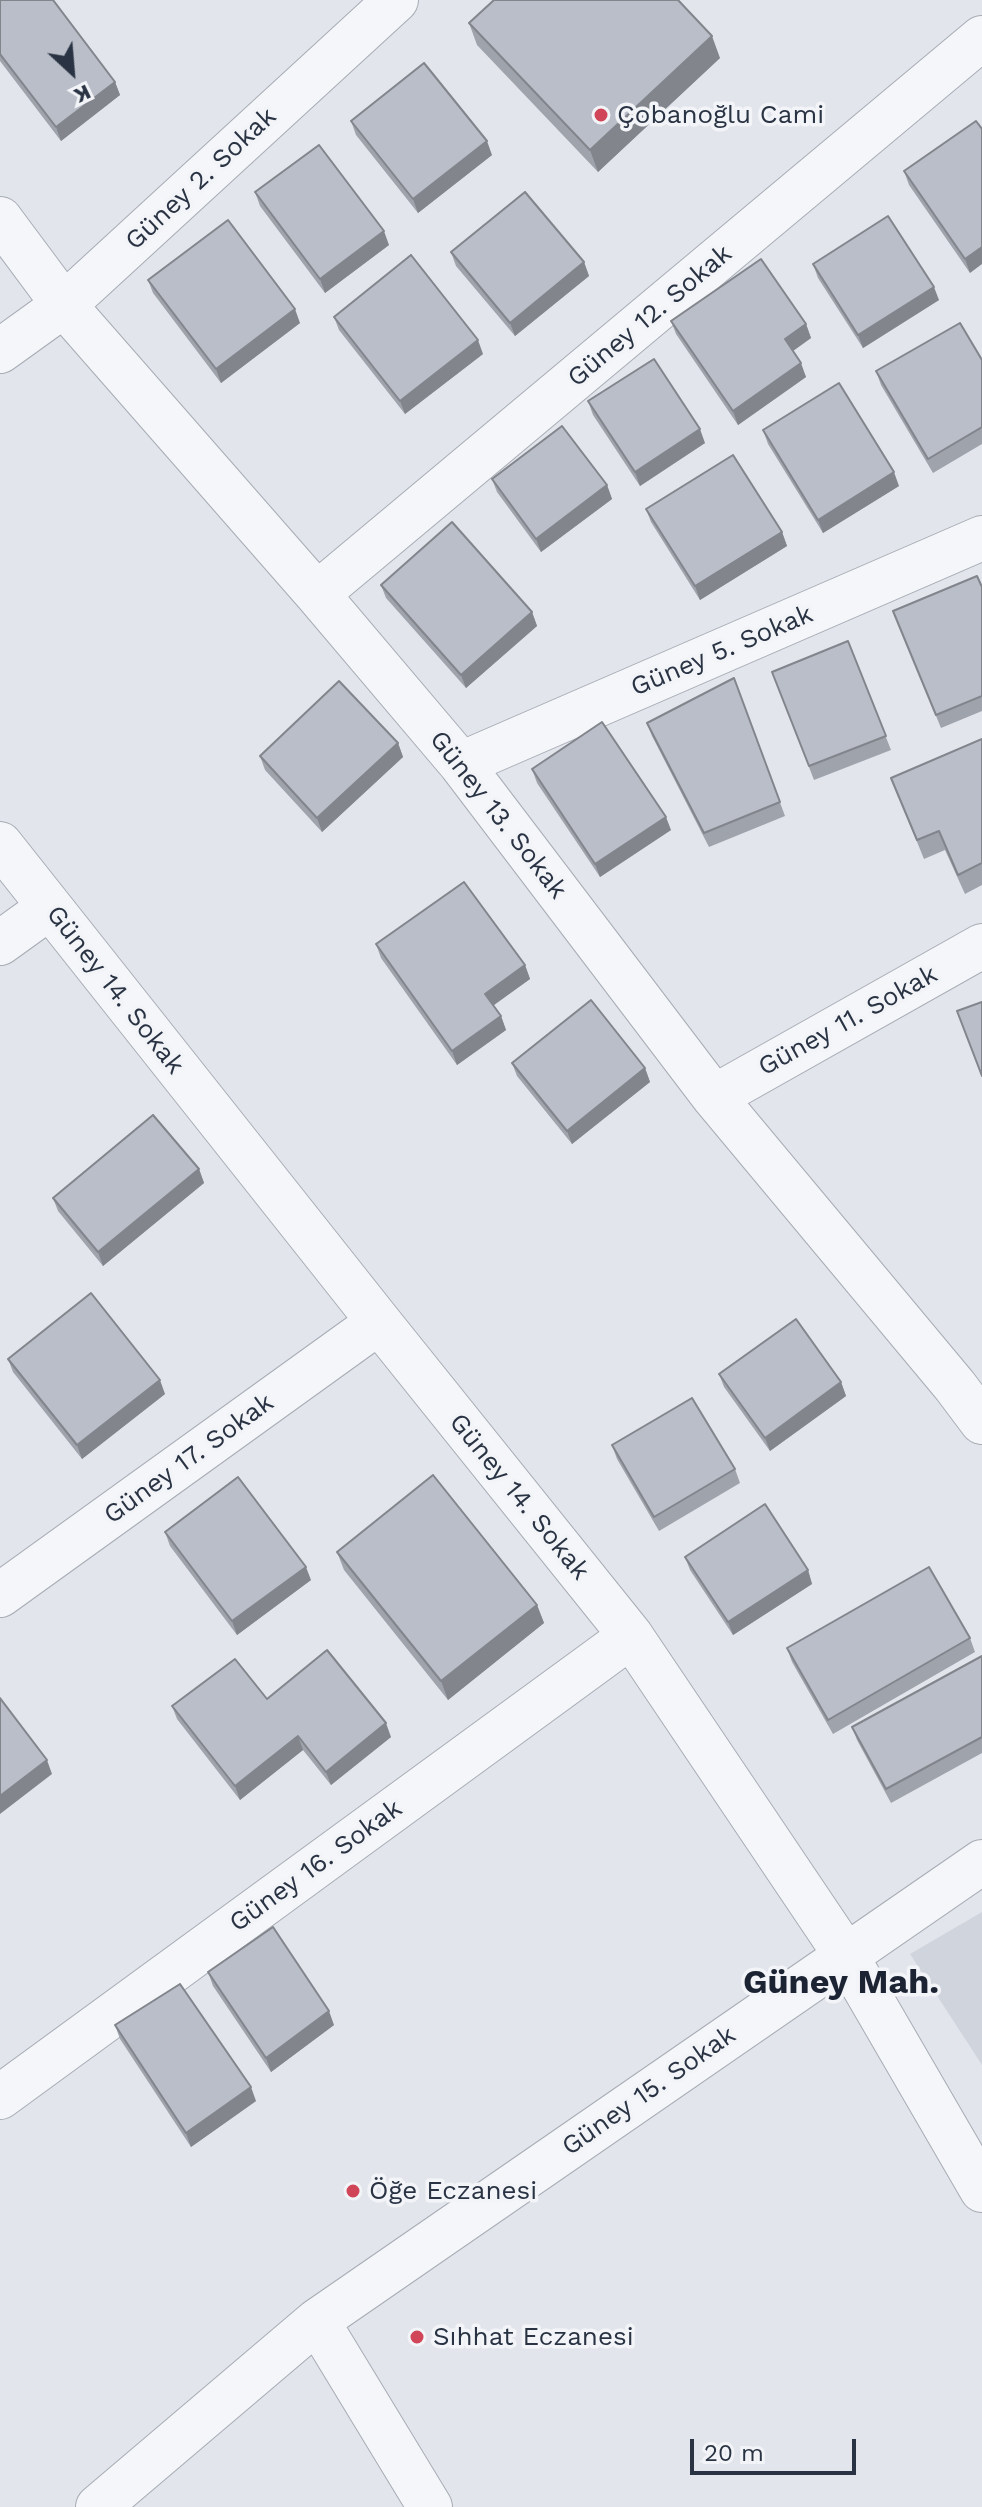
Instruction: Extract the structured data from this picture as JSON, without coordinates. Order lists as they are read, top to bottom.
{
  "streets": {
    "street": [
      "Güney 2. Sokak",
      "Güney 12. Sokak",
      "Güney 5. Sokak",
      "Güney 13. Sokak",
      "Güney 14. Sokak",
      "Güney 11. Sokak",
      "Güney 17. Sokak",
      "Güney 16. Sokak",
      "Güney 15. Sokak"
    ]
  },
  "crossings": [
    ["Güney 2. Sokak", "Güney 13. Sokak"],
    ["Güney 12. Sokak", "Güney 13. Sokak"],
    ["Güney 5. Sokak", "Güney 13. Sokak"],
    ["Güney 13. Sokak", "Güney 11. Sokak"],
    ["Güney 14. Sokak", "Güney 17. Sokak"],
    ["Güney 14. Sokak", "Güney 16. Sokak"],
    ["Güney 14. Sokak", "Güney 15. Sokak"]
  ],
  "districts": ["Güney Mah."],
  "places": ["Çobanoğlu Cami", "Öğe Eczanesi", "Sıhhat Eczanesi"],
  "scale_bar": "20 m",
  "north": "bottom right"
}
